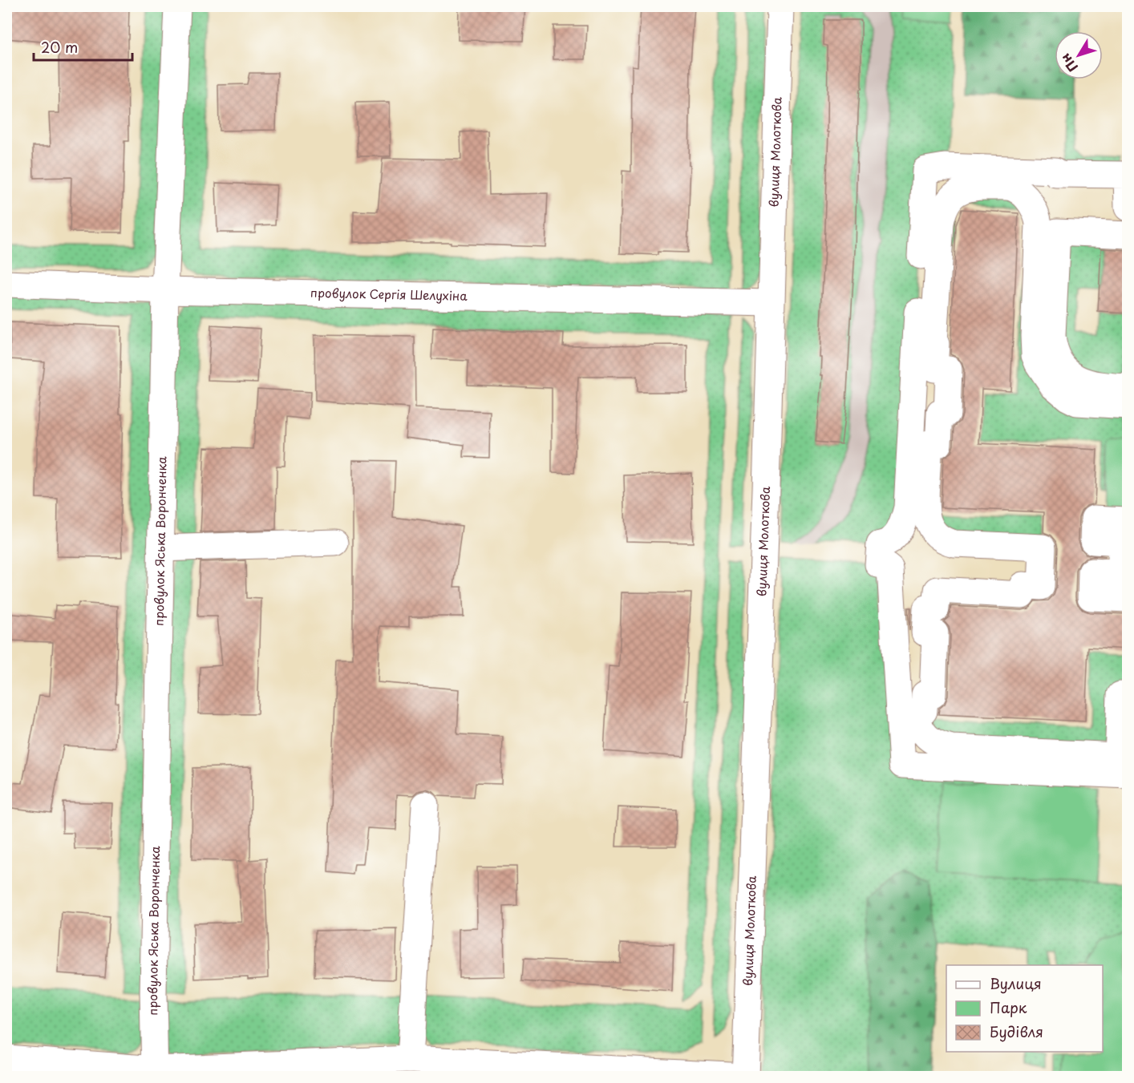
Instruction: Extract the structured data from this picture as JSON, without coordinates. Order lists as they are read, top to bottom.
{
  "streets": {
    "street": ["вулиця Молоткова", "провулок Сергія Шелухіна", "провулок Яська Воронченка"]
  },
  "crossings": [
    ["вулиця Молоткова", "провулок Сергія Шелухіна"],
    ["провулок Сергія Шелухіна", "провулок Яська Воронченка"]
  ],
  "legend": ["Вулиця", "Парк", "Будівля"],
  "scale_bar": "20 m",
  "north": "bottom left"
}
